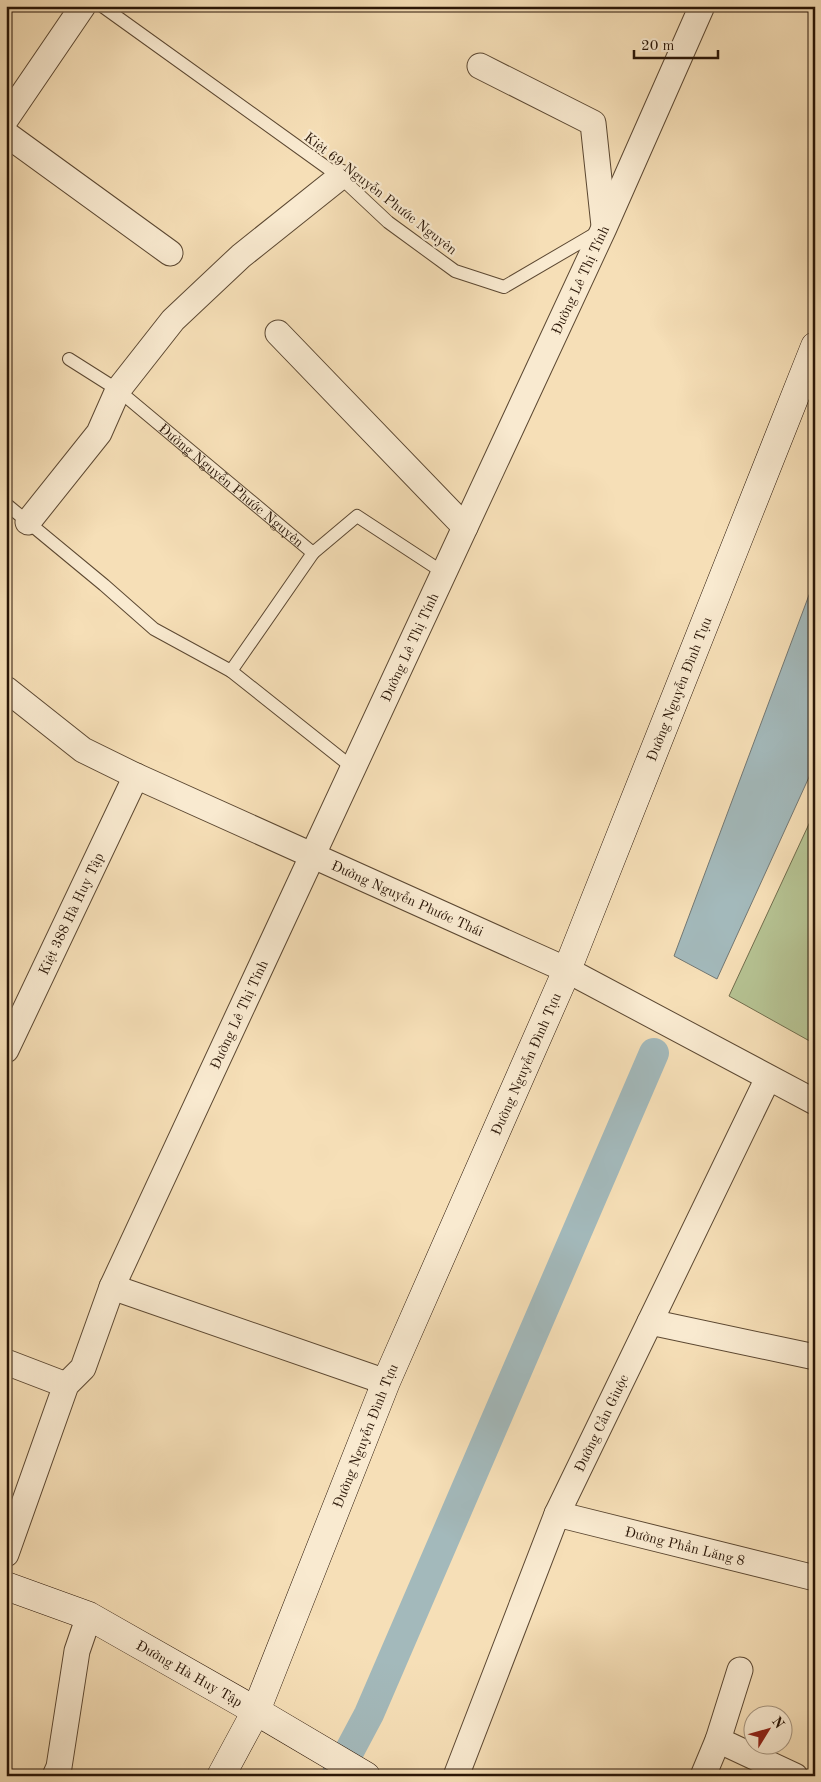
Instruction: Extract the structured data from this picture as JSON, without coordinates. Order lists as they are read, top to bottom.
{
  "streets": {
    "street": [
      "Đường Lê Thị Tính",
      "Đường Nguyễn Đình Tựu",
      "Đường Nguyễn Phước Thái",
      "Kiệt 388 Hà Huy Tập",
      "Đường Cần Giuộc",
      "Đường Phần Lăng 8",
      "Đường Hà Huy Tập"
    ],
    "lane": ["Kiệt 69 Nguyễn Phước Nguyên", "Đường Nguyễn Phước Nguyên"]
  },
  "crossings": [
    ["Kiệt 69 Nguyễn Phước Nguyên", "Đường Lê Thị Tính"],
    ["Đường Lê Thị Tính", "Đường Nguyễn Phước Nguyên"],
    ["Đường Lê Thị Tính", "Đường Nguyễn Phước Thái"],
    ["Đường Nguyễn Đình Tựu", "Đường Nguyễn Phước Thái"],
    ["Đường Nguyễn Đình Tựu", "Đường Hà Huy Tập"],
    ["Đường Nguyễn Phước Thái", "Kiệt 388 Hà Huy Tập"],
    ["Đường Nguyễn Phước Thái", "Đường Cần Giuộc"],
    ["Đường Cần Giuộc", "Đường Phần Lăng 8"]
  ],
  "scale_bar": "20 m",
  "north": "top right"
}
